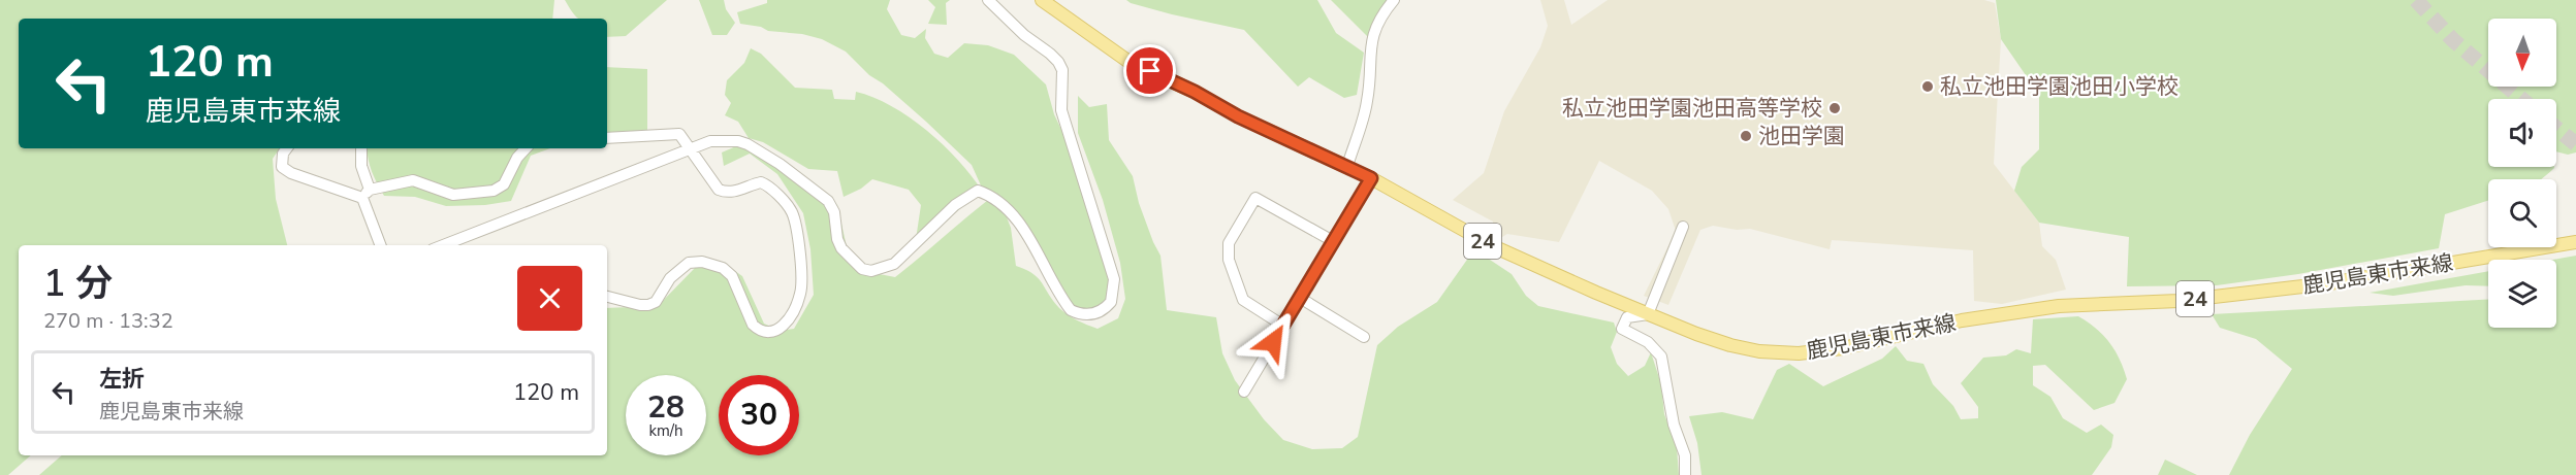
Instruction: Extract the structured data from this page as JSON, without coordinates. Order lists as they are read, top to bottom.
{
  "streets": {
    "main road": ["24", "鹿児島東市来線"]
  },
  "places": ["私立池田学園池田小学校", "私立池田学園池田高等学校", "池田学園"],
  "north": "bottom",
  "page": {
    "turn": ["120 m", "鹿児島東市来線"],
    "heading": ["1 分", "270 m · 13:32"],
    "list": [
      {
        "name": "左折",
        "note": "鹿児島東市来線",
        "value": "120 m"
      }
    ],
    "speed": "28 km/h",
    "limit": "30"
  }
}
